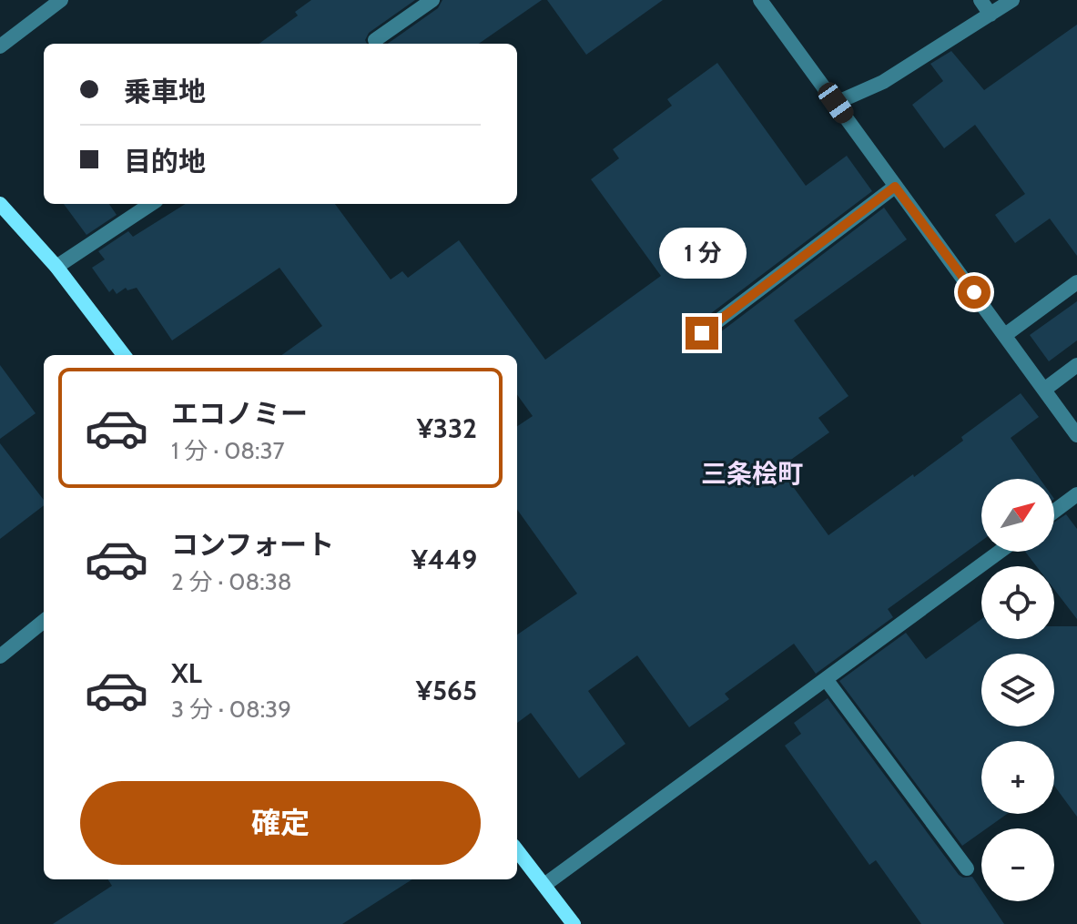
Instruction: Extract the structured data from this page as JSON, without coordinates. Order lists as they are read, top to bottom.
{
  "districts": ["三条桧町"],
  "north": "top right",
  "page": {
    "banner": ["乗車地", "目的地"],
    "bubble": "1 分",
    "list": [
      {
        "name": "エコノミー",
        "note": "1 分 · 08:37",
        "value": "¥332"
      },
      {
        "name": "コンフォート",
        "note": "2 分 · 08:38",
        "value": "¥449"
      },
      {
        "name": "XL",
        "note": "3 分 · 08:39",
        "value": "¥565"
      }
    ],
    "map_buttons": ["+", "−"],
    "buttons": "確定"
  }
}
